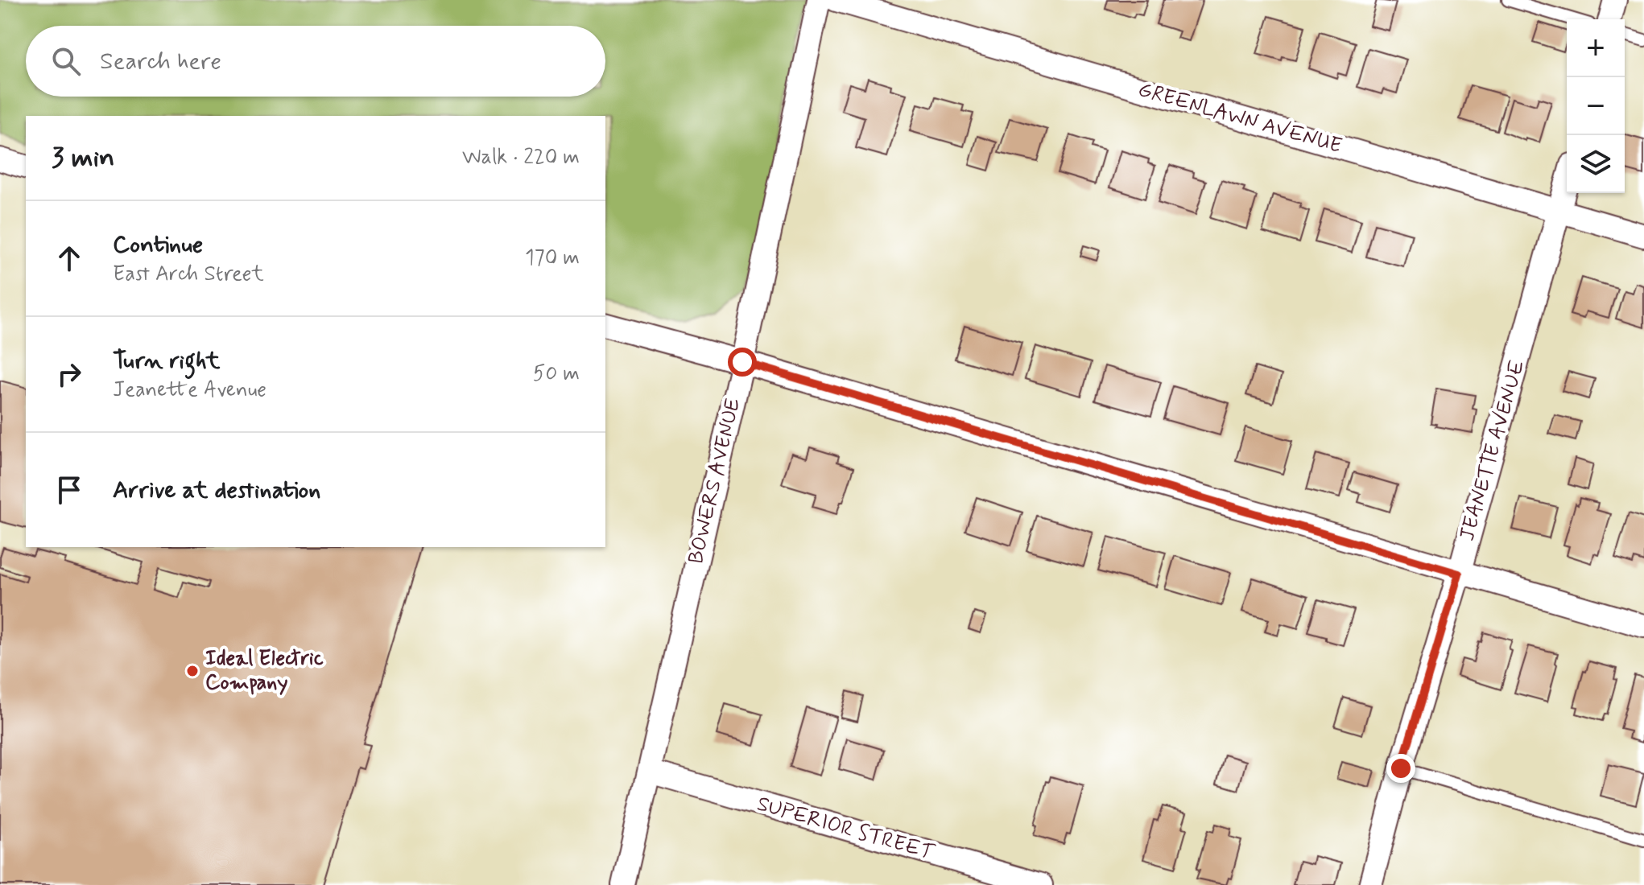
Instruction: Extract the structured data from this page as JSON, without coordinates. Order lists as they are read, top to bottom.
{
  "streets": {
    "street": [
      "GREENLAWN AVENUE",
      "JEANETTE AVENUE",
      "BOWERS AVENUE",
      "SUPERIOR STREET"
    ]
  },
  "crossings": [
    ["GREENLAWN AVENUE", "JEANETTE AVENUE"],
    ["BOWERS AVENUE", "SUPERIOR STREET"]
  ],
  "places": ["Ideal Electric Company"],
  "page": {
    "map_buttons": ["+", "−"],
    "search": "Search here",
    "heading": ["3 min", "Walk · 220 m"],
    "list": [
      ["Continue", "East Arch Street", "170 m"],
      ["Turn right", "Jeanette Avenue", "50 m"],
      "Arrive at destination"
    ]
  }
}
